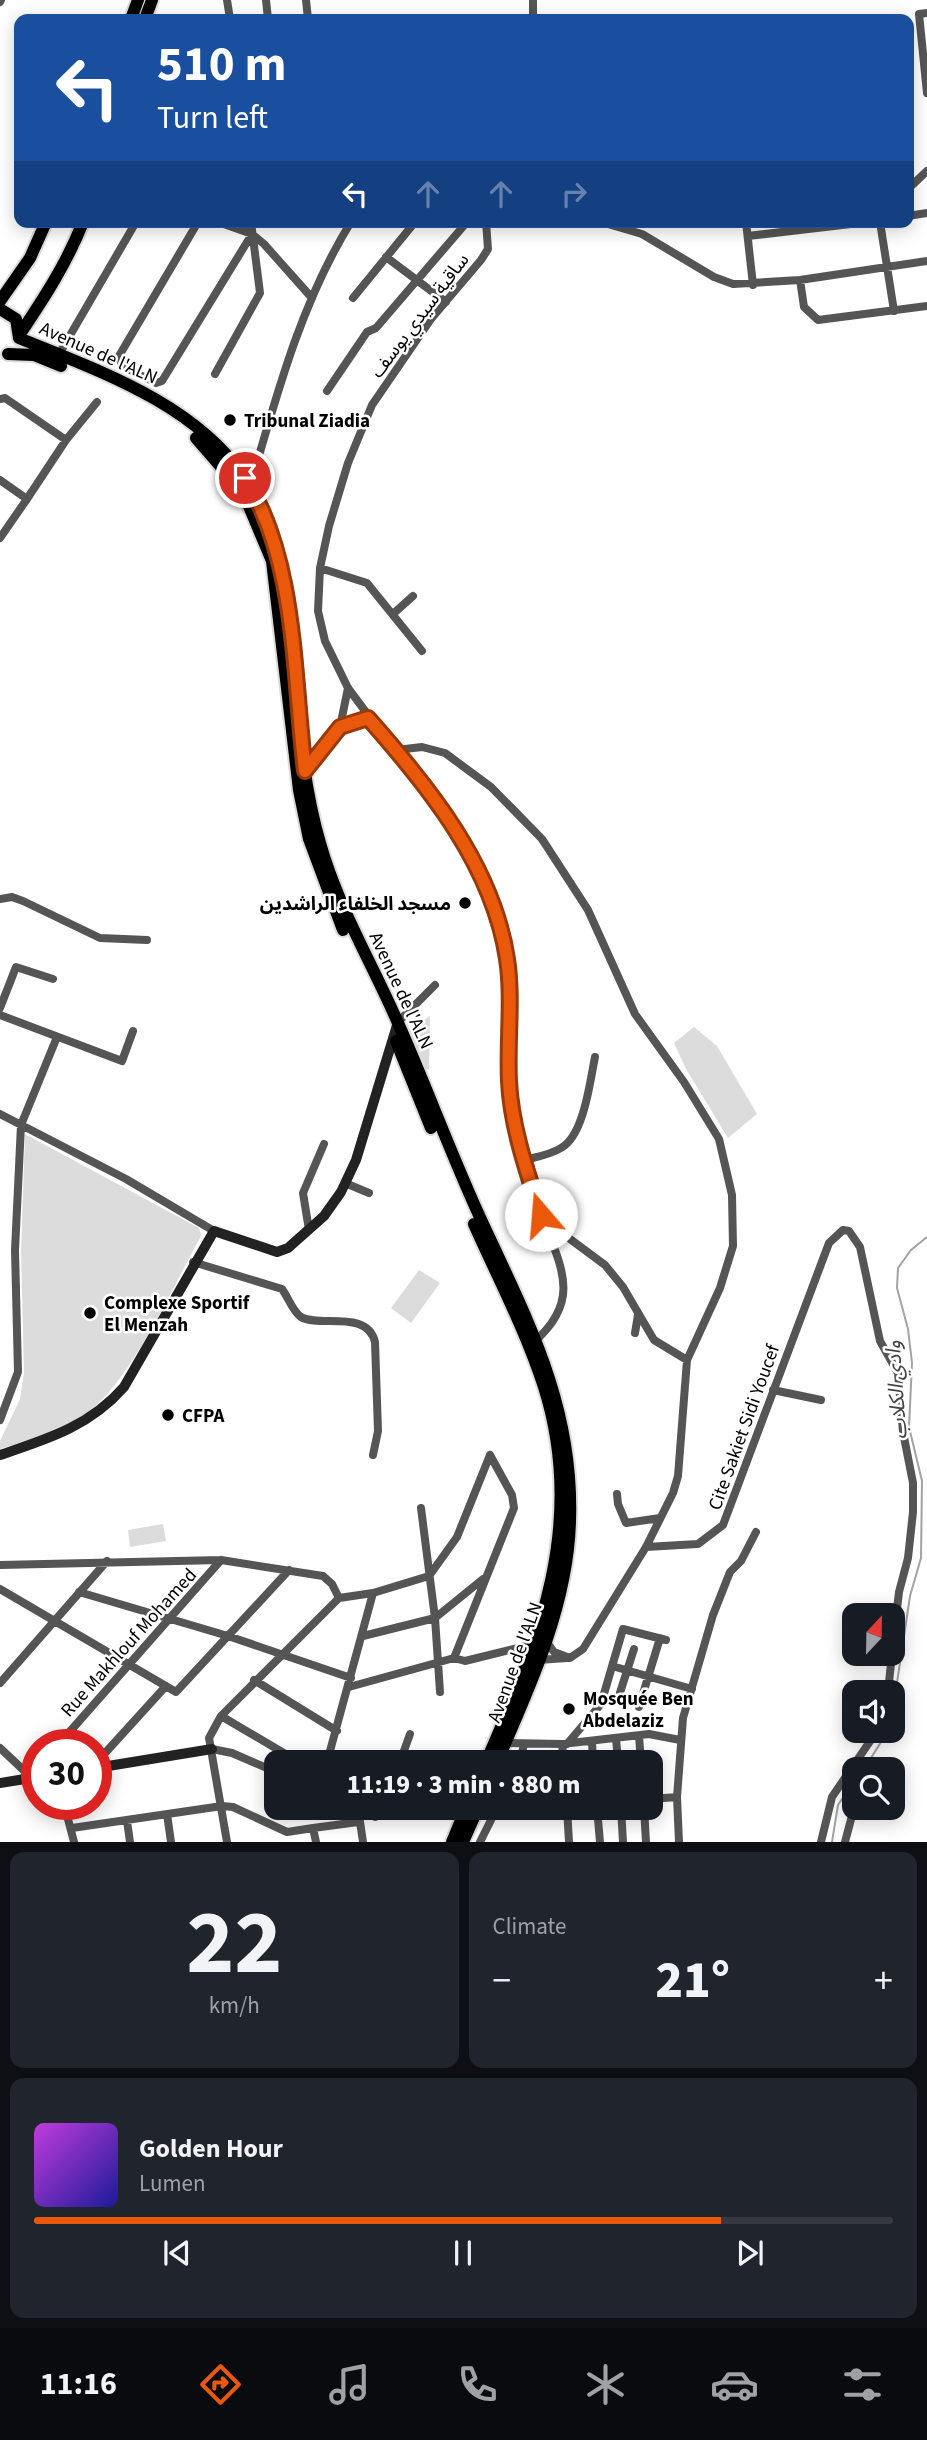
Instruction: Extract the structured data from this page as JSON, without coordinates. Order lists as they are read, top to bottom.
{
  "streets": {
    "main road": ["Avenue de l'ALN"],
    "street": ["ساقية سيدي يوسف", "Cite Sakiet Sidi Youcef", "Rue Makhlouf Mohamed"]
  },
  "water": ["وادي الكلاب"],
  "places": [
    "Tribunal Ziadia",
    "مسجد الخلفاء الراشدين",
    "Complexe Sportif El Menzah",
    "CFPA",
    "Mosquée Ben Abdelaziz"
  ],
  "north": "top",
  "page": {
    "turn": ["510 m", "Turn left"],
    "limit": "30",
    "trip": "11:19 · 3 min · 880 m",
    "tile": [
      ["22", "km/h"],
      "Climate"
    ],
    "heat": ["−", "21°", "+"],
    "song": ["Golden Hour", "Lumen"],
    "tabs": "11:16"
  }
}
